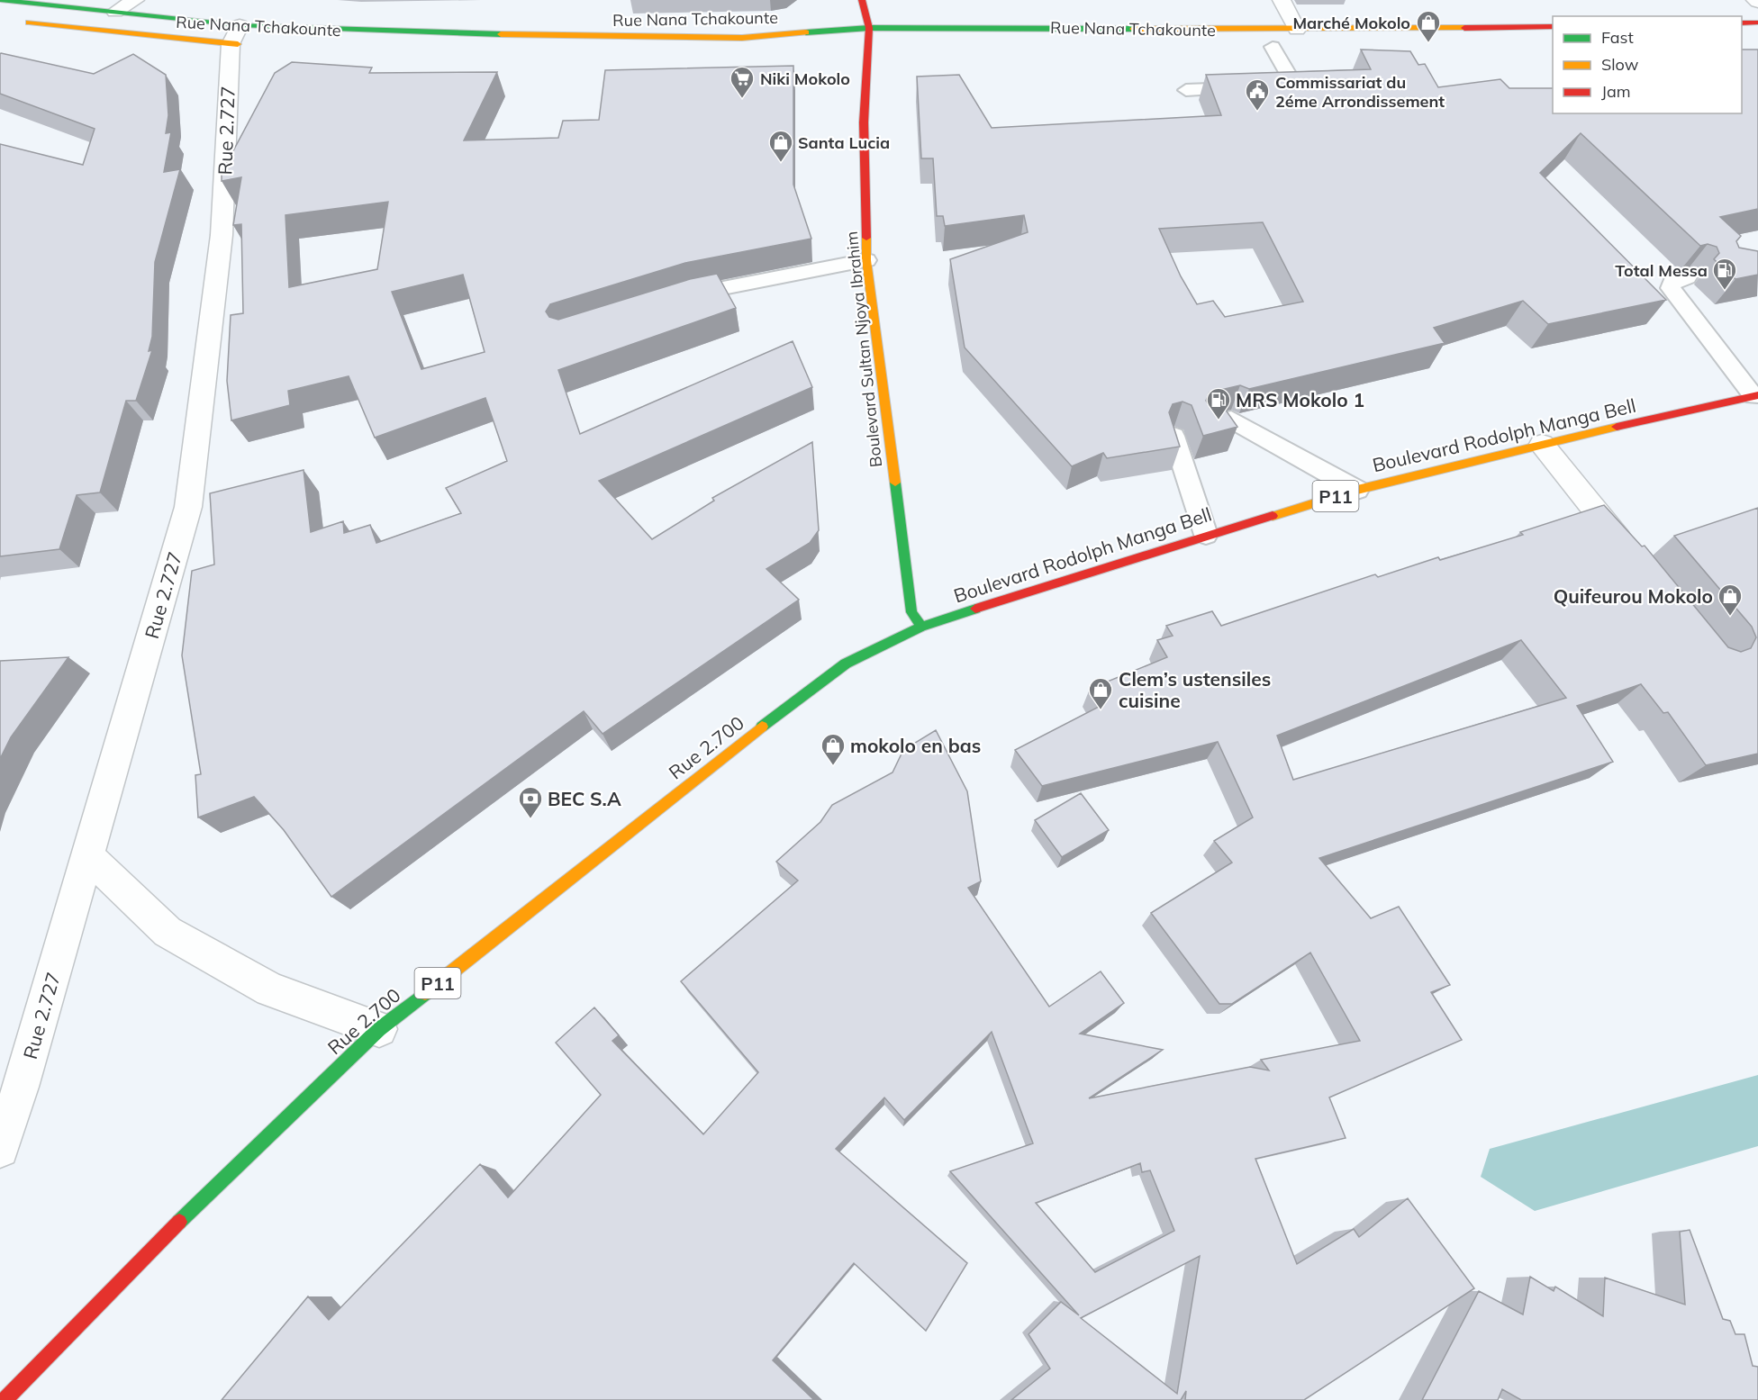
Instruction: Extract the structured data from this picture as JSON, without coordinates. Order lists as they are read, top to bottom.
{
  "streets": {
    "main road": [
      "Rue Nana Tchakounte",
      "Boulevard Sultan Njoya Ibrahim",
      "Boulevard Rodolph Manga Bell",
      "P11",
      "Rue 2.700"
    ],
    "street": ["Rue 2.727"]
  },
  "crossings": [
    ["Rue Nana Tchakounte", "Rue 2.727"],
    ["Rue Nana Tchakounte", "Boulevard Sultan Njoya Ibrahim"],
    ["Boulevard Sultan Njoya Ibrahim", "Boulevard Rodolph Manga Bell"],
    ["Boulevard Sultan Njoya Ibrahim", "Rue 2.700"],
    ["Boulevard Rodolph Manga Bell", "Rue 2.700"]
  ],
  "places": {
    "shop": [
      "Marché Mokolo",
      "Santa Lucia",
      "Quifeurou Mokolo",
      "Clem’s ustensiles cuisine",
      "mokolo en bas"
    ],
    "supermarket": ["Niki Mokolo"],
    "public building": ["Commissariat du 2éme Arrondissement"],
    "fuel station": ["Total Messa", "MRS Mokolo 1"],
    "bank": ["BEC S.A"]
  },
  "legend": ["Fast", "Slow", "Jam"]
}
